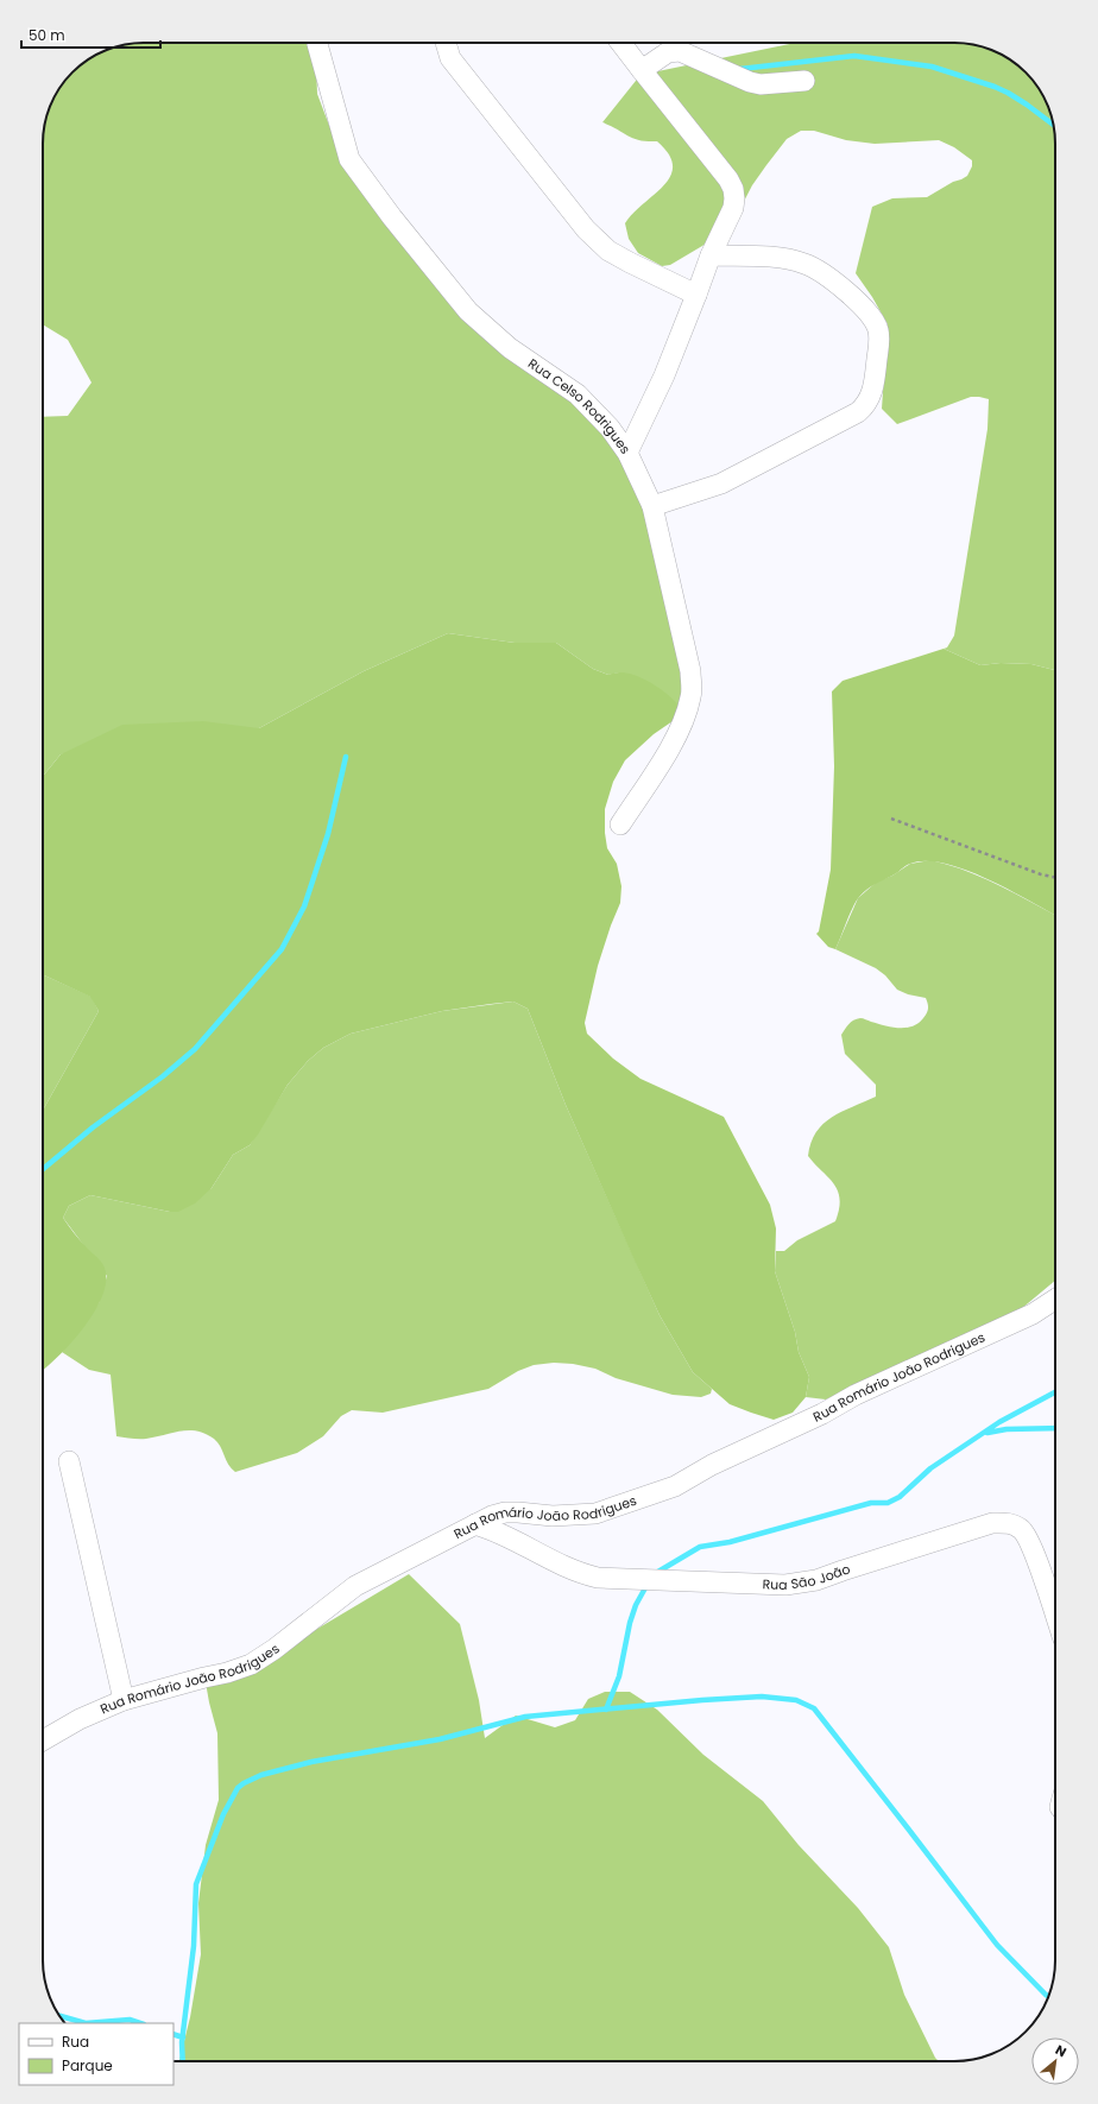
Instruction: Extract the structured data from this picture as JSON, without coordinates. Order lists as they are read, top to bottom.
{
  "streets": {
    "street": ["Rua Celso Rodrigues", "Rua Romário João Rodrigues", "Rua São João"]
  },
  "crossings": [
    ["Rua Romário João Rodrigues", "Rua São João"]
  ],
  "legend": ["Rua", "Parque"],
  "scale_bar": "50 m",
  "north": "top right"
}
